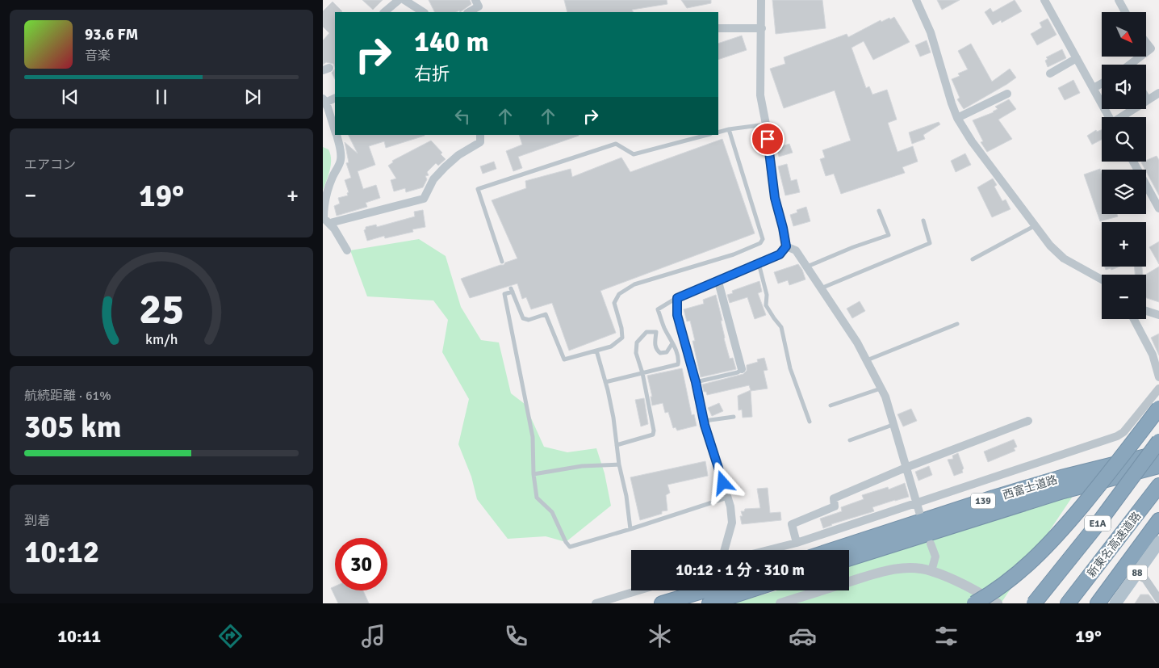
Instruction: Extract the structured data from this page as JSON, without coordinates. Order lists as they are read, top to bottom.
{
  "streets": {
    "highway": [
      "西富士道路",
      "139",
      "E1A",
      "新東名高速道路"
    ],
    "main road": ["88"]
  },
  "north": "bottom right",
  "page": {
    "map_buttons": ["+", "−"],
    "turn": ["140 m", "右折"],
    "song": ["93.6 FM", "音楽"],
    "tile": [
      "エアコン",
      ["航続距離 · 61%", "305 km"],
      ["到着", "10:12"]
    ],
    "heat": ["−", "19°", "+"],
    "limit": "30",
    "trip": "10:12 · 1 分 · 310 m",
    "tabs": ["10:11", "19°"],
    "gauge": ["25", "km/h"]
  }
}
